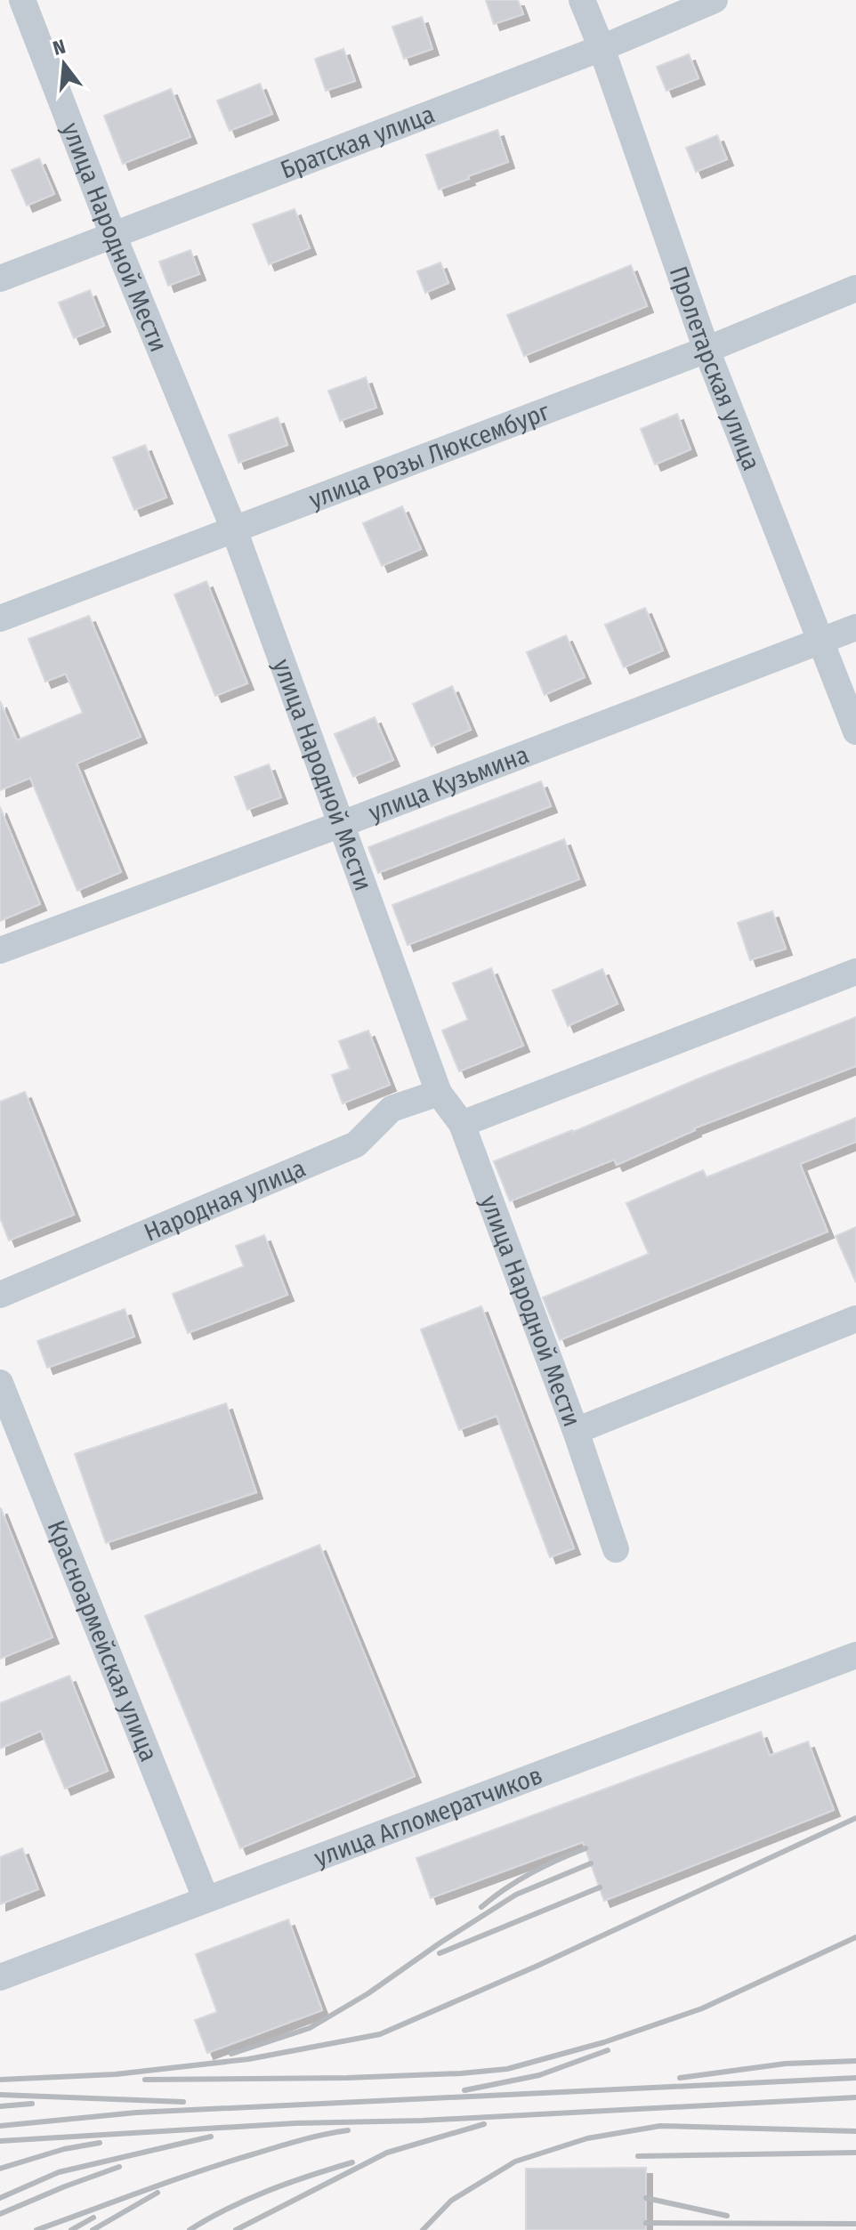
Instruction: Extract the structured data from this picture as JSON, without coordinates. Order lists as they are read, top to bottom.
{
  "streets": {
    "street": [
      "Братская улица",
      "улица Народной Мести",
      "Пролетарская улица",
      "улица Розы Люксембург",
      "улица Кузьмина",
      "Народная улица",
      "Красноармейская улица",
      "улица Агломератчиков"
    ]
  },
  "crossings": [
    ["Братская улица", "улица Народной Мести"],
    ["Братская улица", "Пролетарская улица"],
    ["улица Народной Мести", "улица Розы Люксембург"],
    ["улица Народной Мести", "улица Кузьмина"],
    ["улица Народной Мести", "Народная улица"],
    ["Пролетарская улица", "улица Розы Люксембург"],
    ["Пролетарская улица", "улица Кузьмина"],
    ["Красноармейская улица", "улица Агломератчиков"]
  ],
  "north": "top"
}
